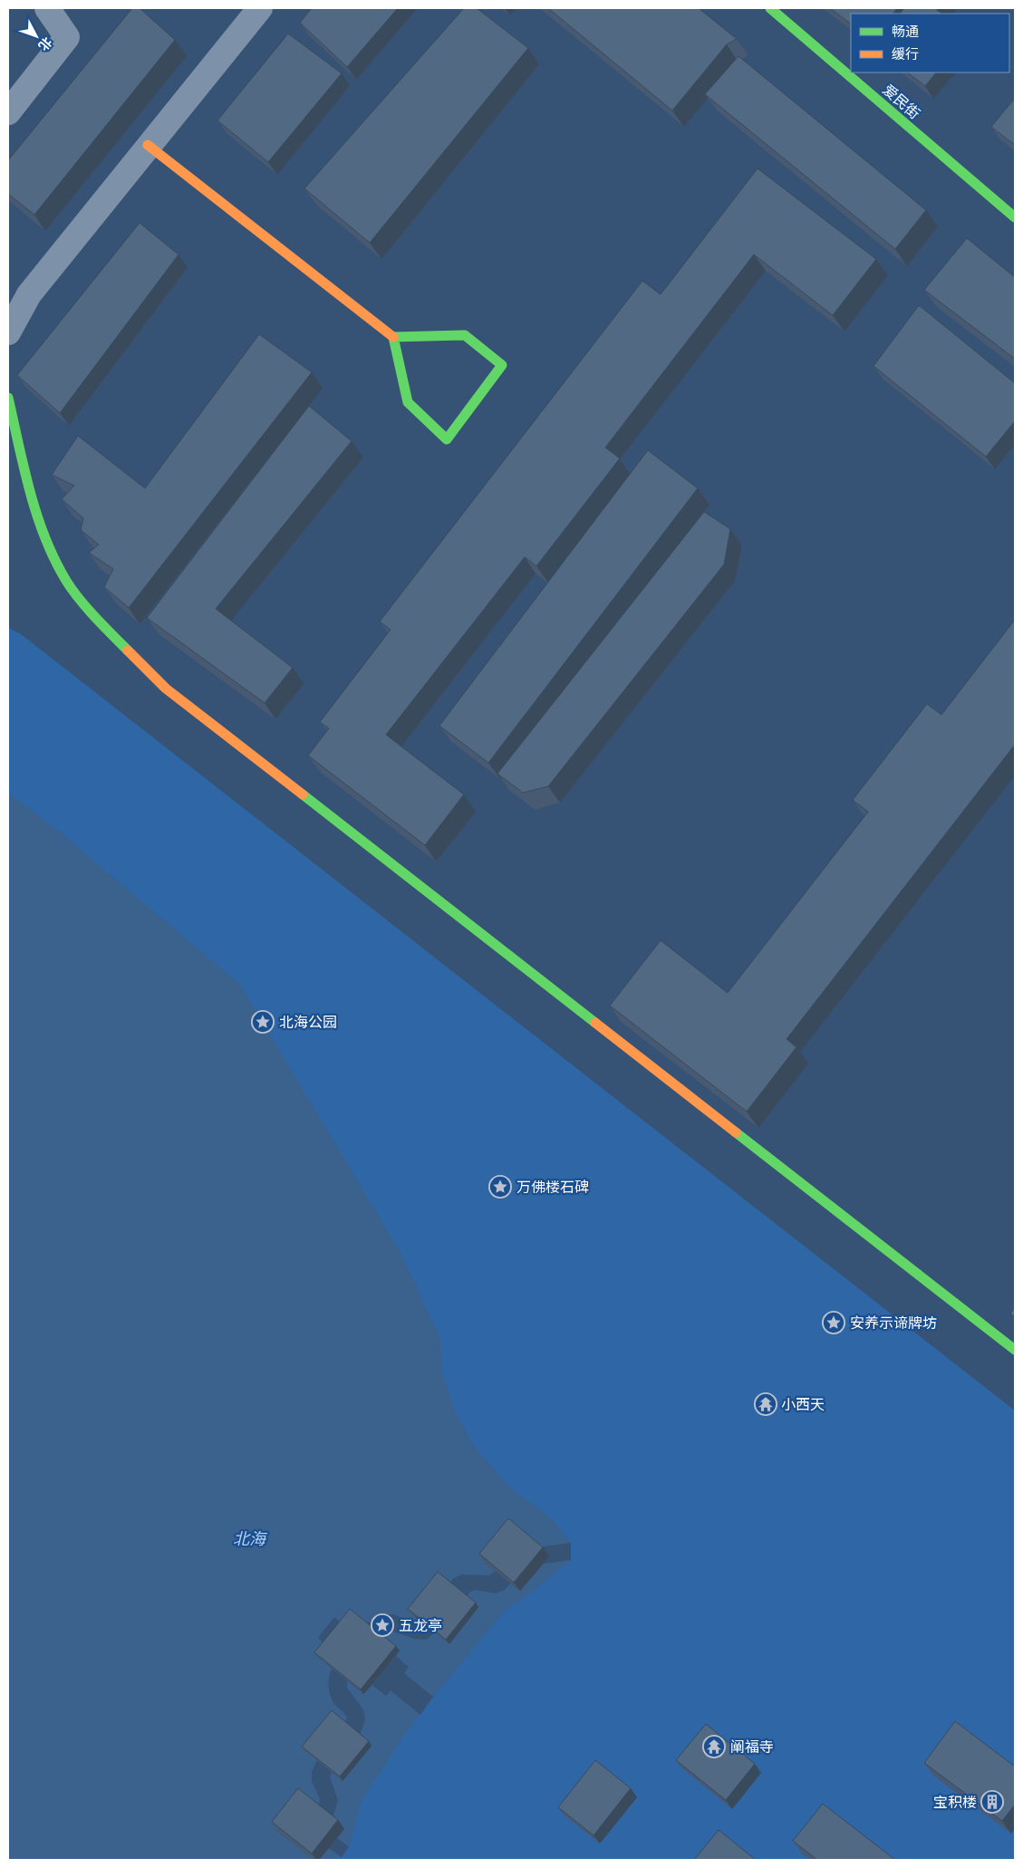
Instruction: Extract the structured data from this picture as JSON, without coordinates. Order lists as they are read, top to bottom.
{
  "streets": {
    "street": ["爱民街"]
  },
  "water": ["北海"],
  "places": {
    "place": [
      "北海公园",
      "万佛楼石碑",
      "安养示谛牌坊",
      "五龙亭"
    ],
    "temple": ["小西天", "阐福寺"],
    "building": ["宝积楼"]
  },
  "legend": ["畅通", "缓行"],
  "north": "bottom right"
}
